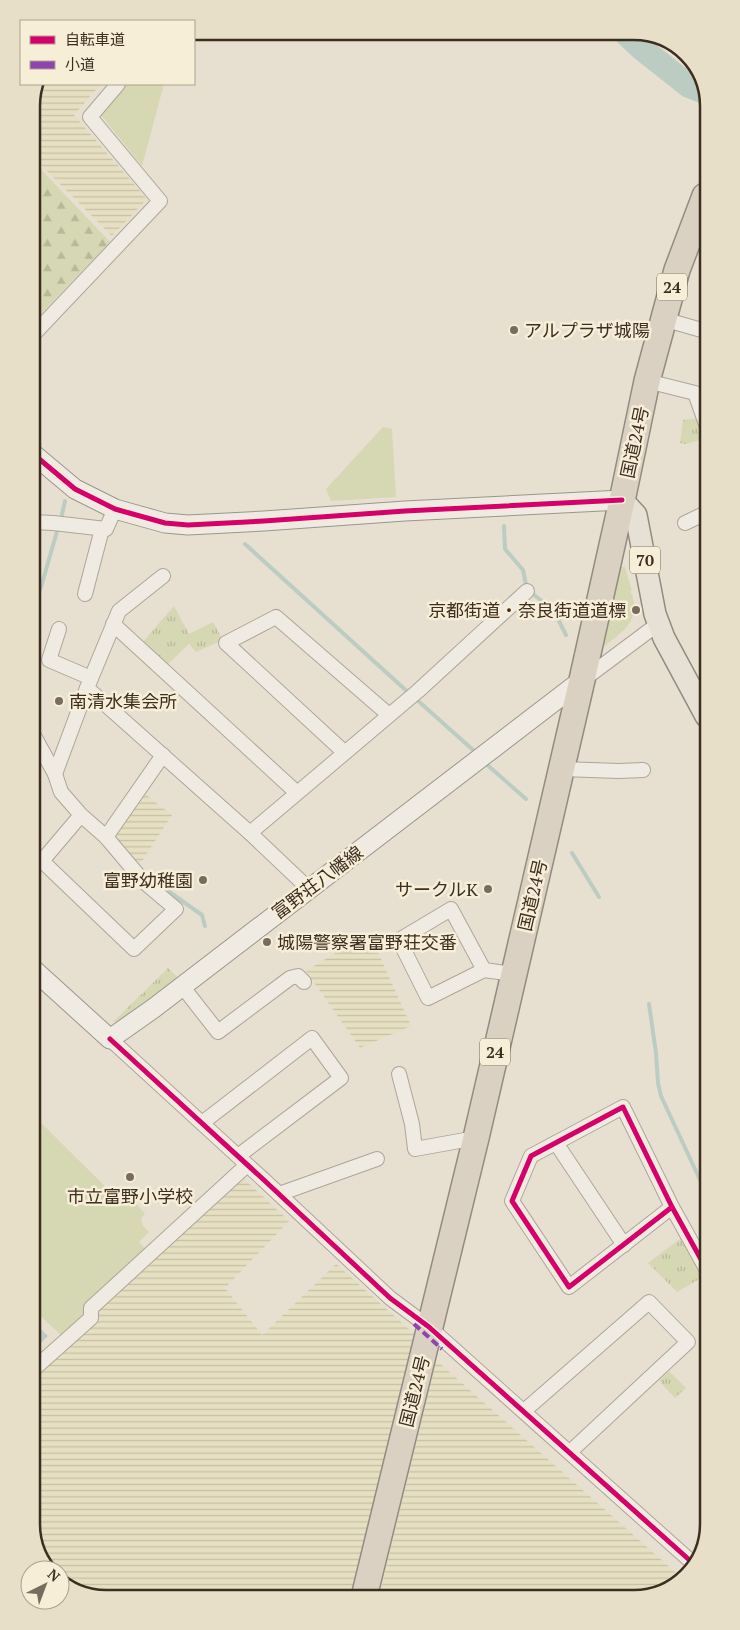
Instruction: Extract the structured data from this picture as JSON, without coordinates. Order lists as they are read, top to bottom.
{
  "streets": {
    "highway": ["24", "国道24号"],
    "main road": ["70", "富野荘八幡線"]
  },
  "crossings": [
    ["国道24号", "70"],
    ["国道24号", "富野荘八幡線"]
  ],
  "places": [
    "アルプラザ城陽",
    "京都街道・奈良街道道標",
    "南清水集会所",
    "富野幼稚園",
    "サークルK",
    "城陽警察署富野荘交番",
    "市立富野小学校"
  ],
  "legend": ["自転車道", "小道"],
  "north": "top right"
}
